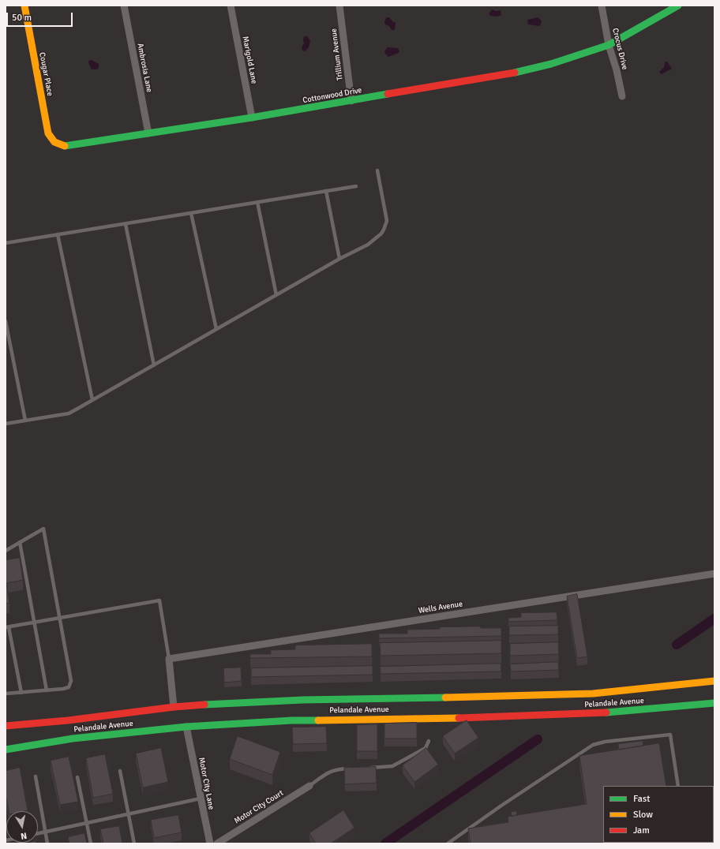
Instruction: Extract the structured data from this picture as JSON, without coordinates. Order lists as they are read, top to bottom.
{
  "streets": {
    "main road": ["Cougar Place", "Cottonwood Drive", "Pelandale Avenue"],
    "street": [
      "Crocus Drive",
      "Trillium Avenue",
      "Marigold Lane",
      "Ambrosia Lane",
      "Wells Avenue",
      "Motor City Lane",
      "Motor City Court"
    ]
  },
  "crossings": [
    ["Crocus Drive", "Cottonwood Drive"],
    ["Trillium Avenue", "Cottonwood Drive"],
    ["Marigold Lane", "Cottonwood Drive"],
    ["Ambrosia Lane", "Cottonwood Drive"],
    ["Cougar Place", "Cottonwood Drive"],
    ["Pelandale Avenue", "Motor City Lane"]
  ],
  "legend": ["Fast", "Slow", "Jam"],
  "scale_bar": "50 m",
  "north": "bottom"
}
